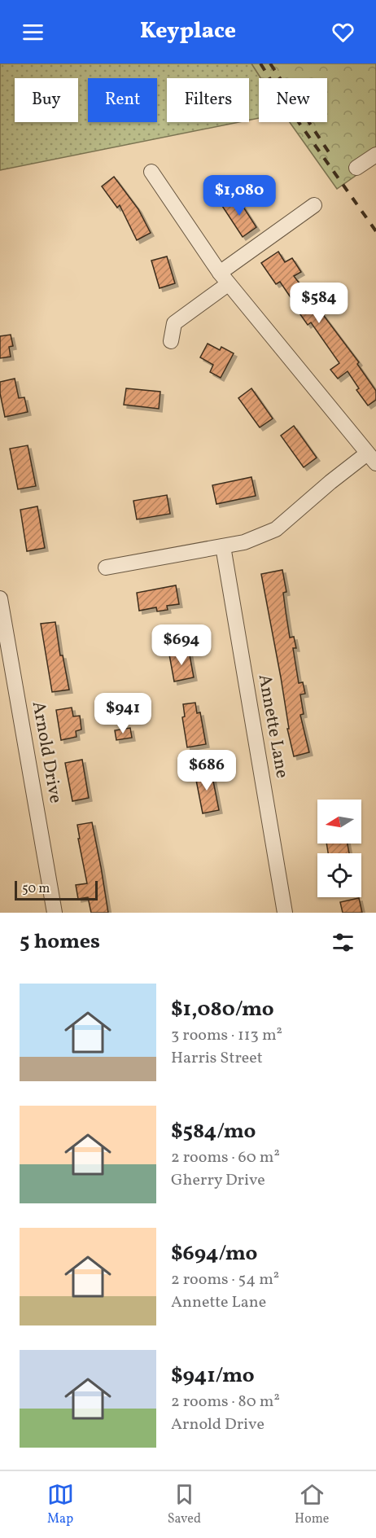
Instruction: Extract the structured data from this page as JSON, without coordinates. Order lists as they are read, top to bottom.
{
  "streets": {
    "street": ["Annette Lane", "Arnold Drive"]
  },
  "scale_bar": "50 m",
  "north": "left",
  "page": {
    "header": "Keyplace",
    "chip": [
      "Buy",
      "Rent",
      "Filters",
      "New"
    ],
    "price": [
      "$1,080",
      "$584",
      "$694",
      "$941",
      "$686"
    ],
    "scale": "50 m",
    "heading": "5 homes",
    "list": [
      {
        "name": "$1,080/mo",
        "note": "3 rooms · 113 m² · Harris Street"
      },
      {
        "name": "$584/mo",
        "note": "2 rooms · 60 m² · Gherry Drive"
      },
      {
        "name": "$694/mo",
        "note": "2 rooms · 54 m² · Annette Lane"
      },
      {
        "name": "$941/mo",
        "note": "2 rooms · 80 m² · Arnold Drive"
      }
    ],
    "tabs": ["Map", "Saved", "Home"]
  }
}
